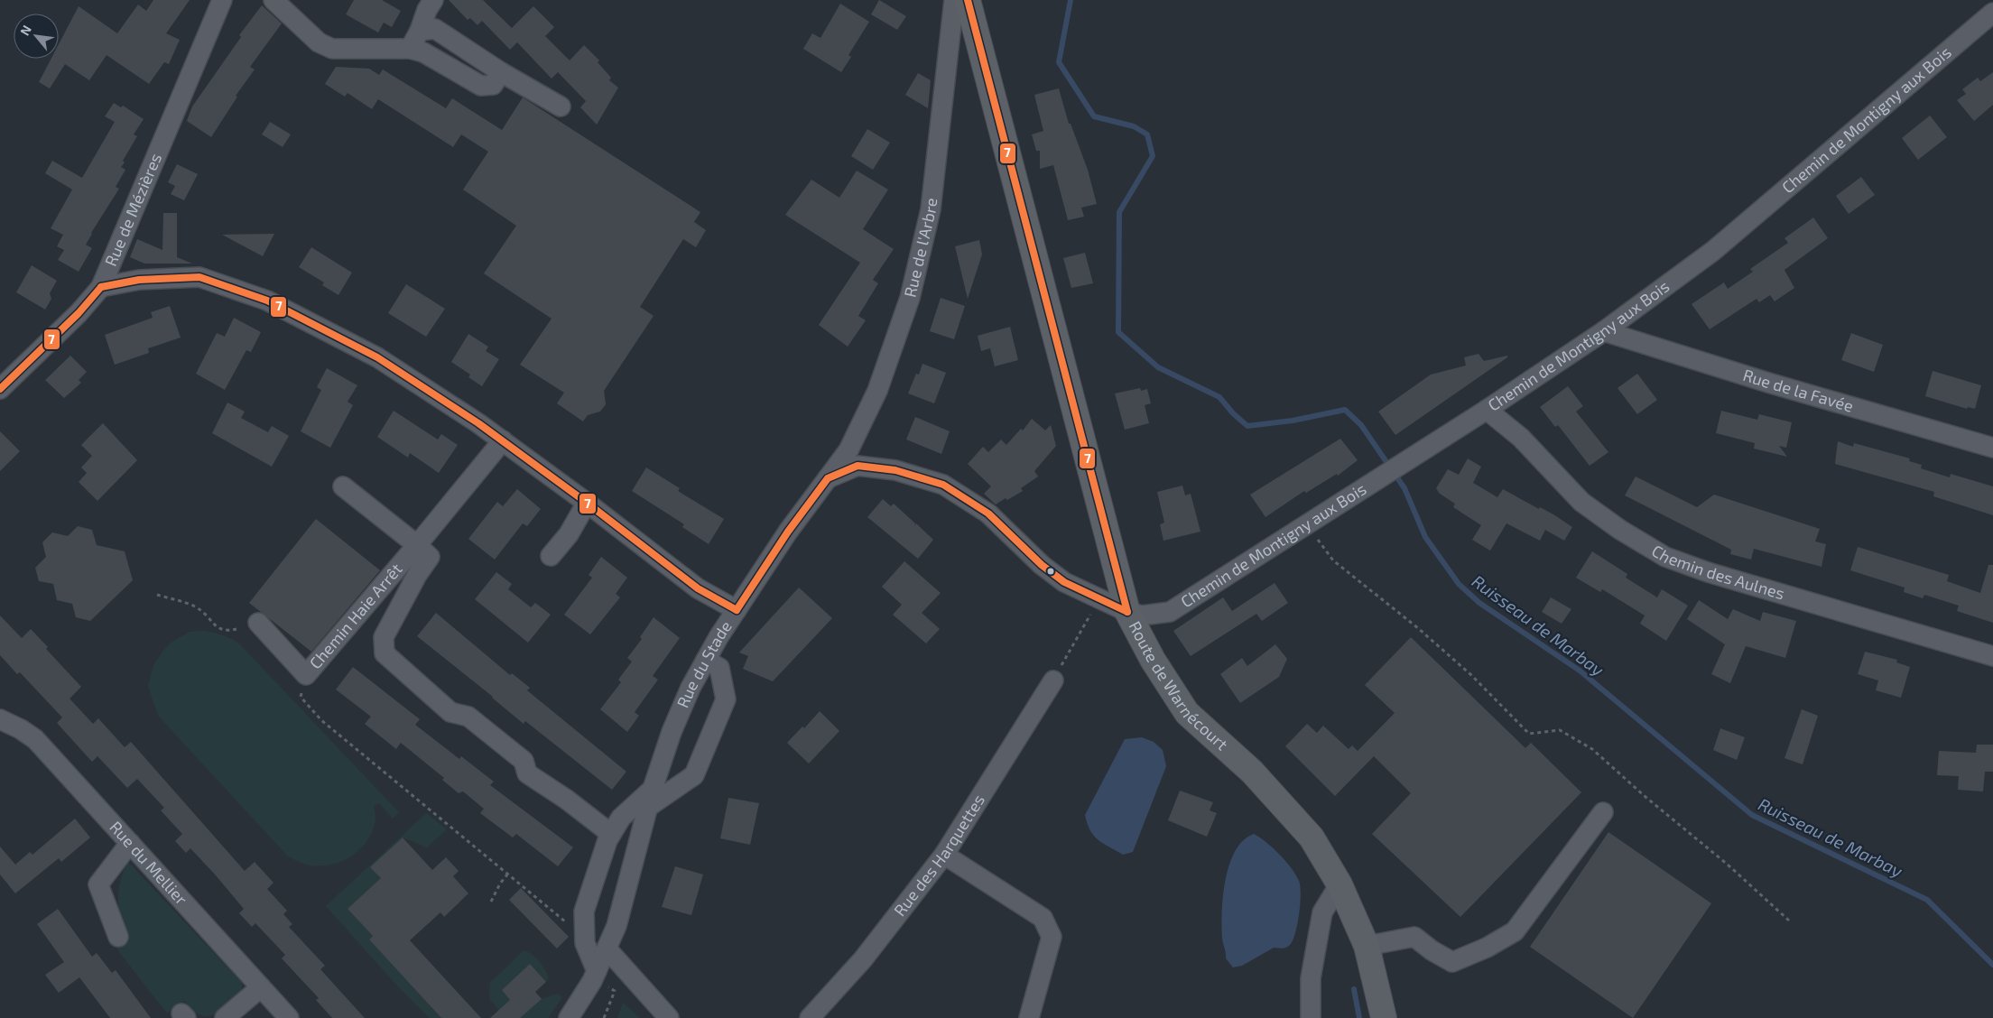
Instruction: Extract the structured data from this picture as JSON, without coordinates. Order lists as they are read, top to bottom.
{
  "streets": {
    "main road": ["Route de Warnécourt"],
    "street": [
      "Chemin de Montigny aux Bois",
      "Rue de Mézières",
      "Rue de l'Arbre",
      "Rue de la Favée",
      "Chemin des Aulnes",
      "Chemin Haie Arrêt",
      "Rue du Stade",
      "Rue des Harquettes",
      "Rue du Mellier"
    ]
  },
  "crossings": [
    ["Chemin de Montigny aux Bois", "Rue de la Favée"],
    ["Chemin de Montigny aux Bois", "Chemin des Aulnes"],
    ["Chemin de Montigny aux Bois", "Rue du Stade"],
    ["Chemin de Montigny aux Bois", "Route de Warnécourt"],
    ["Rue de l'Arbre", "Rue du Stade"],
    ["Rue du Stade", "Route de Warnécourt"]
  ],
  "water": ["Ruisseau de Marbay"],
  "lines": ["transit line 7"],
  "north": "top left"
}
